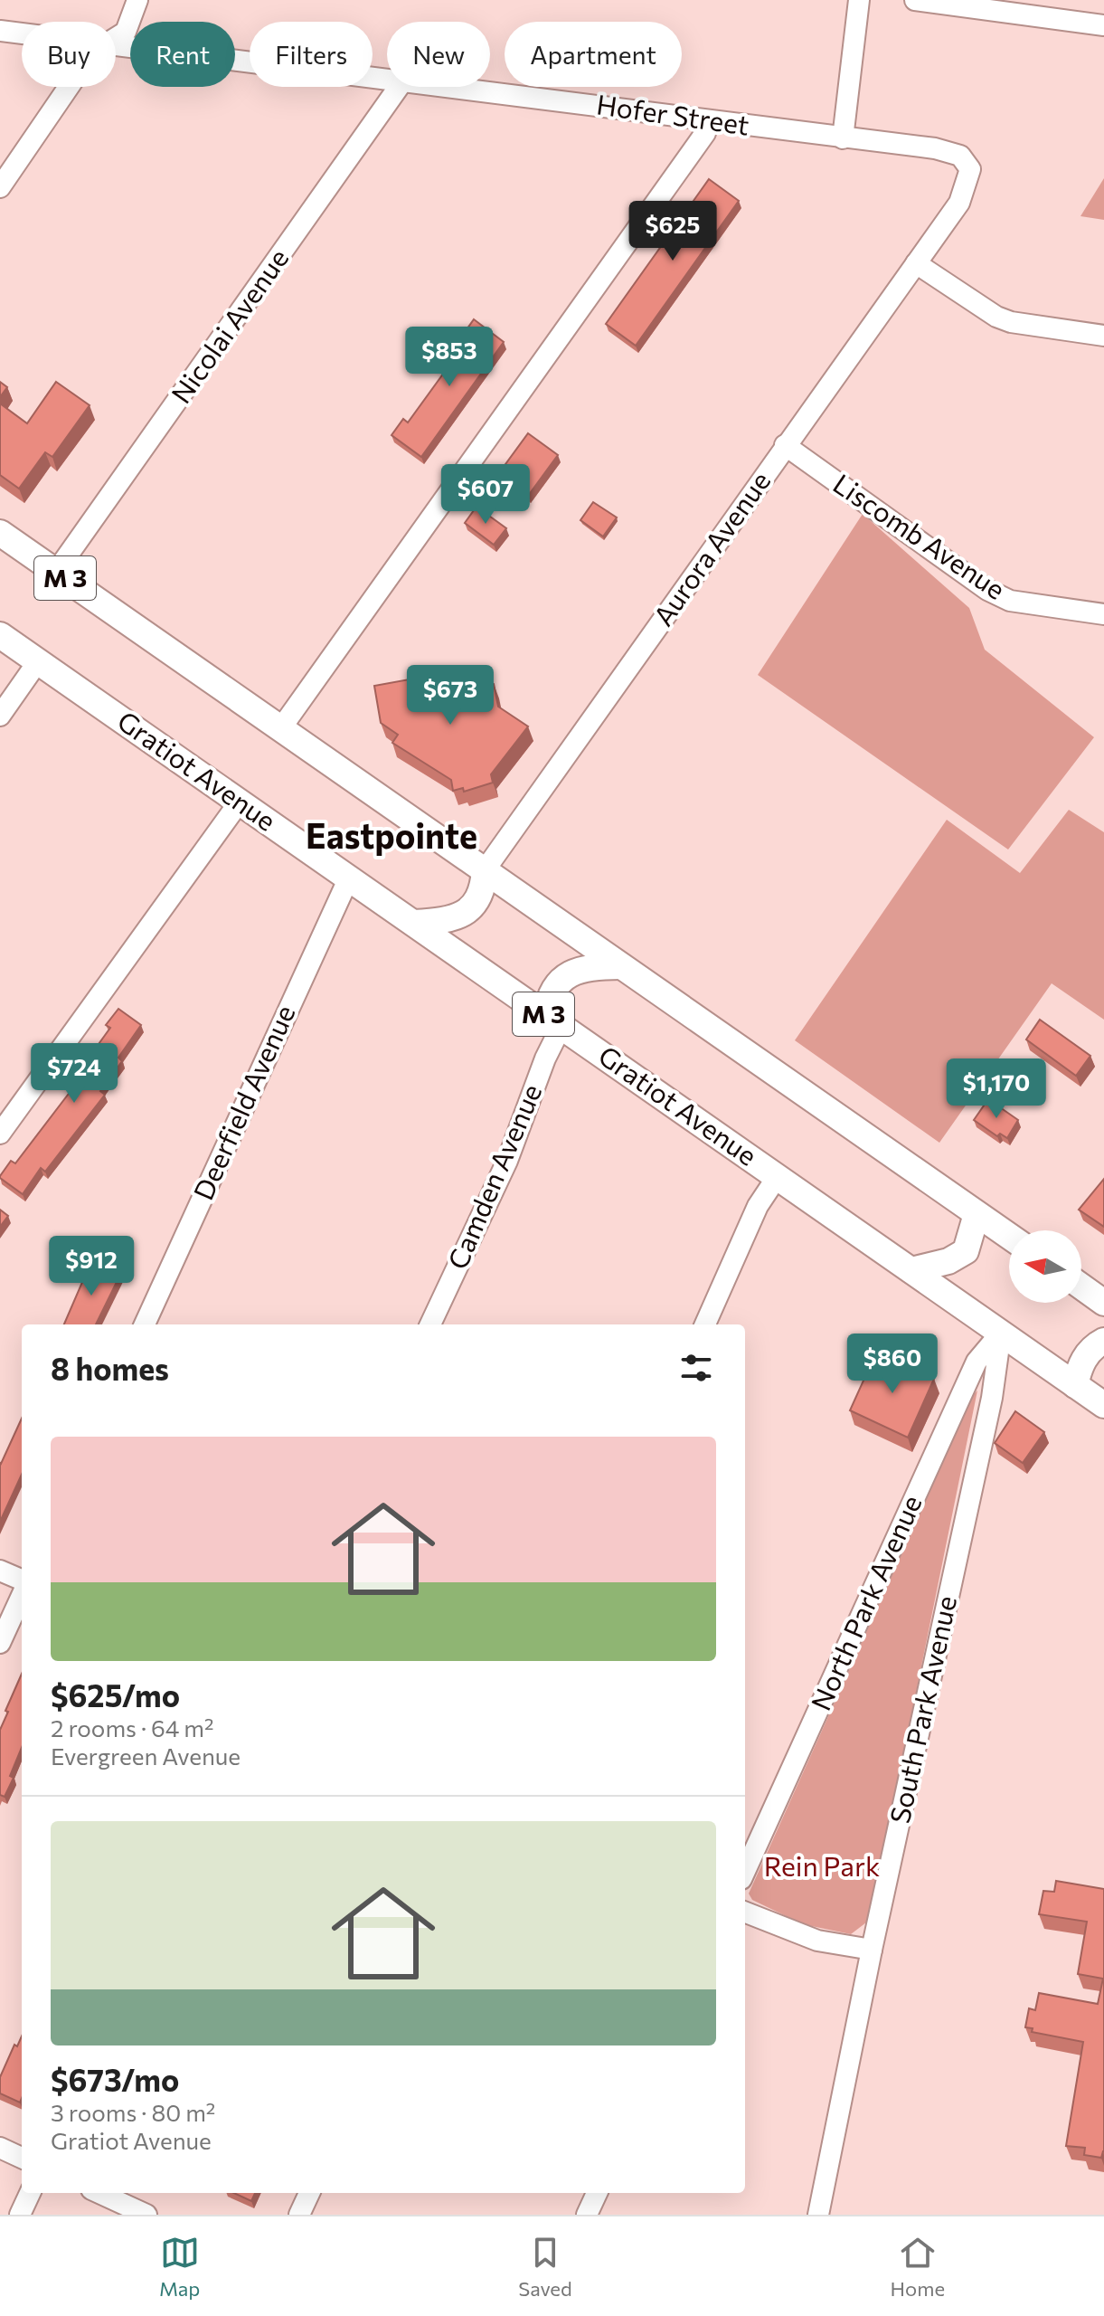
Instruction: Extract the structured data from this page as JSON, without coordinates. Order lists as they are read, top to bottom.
{
  "streets": {
    "main road": ["M 3", "Gratiot Avenue"],
    "street": [
      "Hofer Street",
      "Nicolai Avenue",
      "Liscomb Avenue",
      "Aurora Avenue",
      "Deerfield Avenue",
      "Camden Avenue",
      "North Park Avenue",
      "South Park Avenue"
    ]
  },
  "crossings": [
    ["Hofer Street", "Aurora Avenue"],
    ["Nicolai Avenue", "M 3"],
    ["Liscomb Avenue", "Aurora Avenue"],
    ["Aurora Avenue", "M 3"],
    ["Gratiot Avenue", "Deerfield Avenue"],
    ["Gratiot Avenue", "Camden Avenue"],
    ["Gratiot Avenue", "North Park Avenue"],
    ["Gratiot Avenue", "South Park Avenue"],
    ["North Park Avenue", "South Park Avenue"]
  ],
  "districts": ["Eastpointe"],
  "parks": ["Rein Park"],
  "north": "left",
  "page": {
    "chip": [
      "Buy",
      "Rent",
      "Filters",
      "New",
      "Apartment"
    ],
    "price": [
      "$625",
      "$853",
      "$607",
      "$673",
      "$724",
      "$1,170",
      "$912",
      "$860"
    ],
    "heading": "8 homes",
    "list": [
      {
        "name": "$625/mo",
        "note": "2 rooms · 64 m² · Evergreen Avenue"
      },
      {
        "name": "$673/mo",
        "note": "3 rooms · 80 m² · Gratiot Avenue"
      }
    ],
    "tabs": ["Map", "Saved", "Home"]
  }
}
